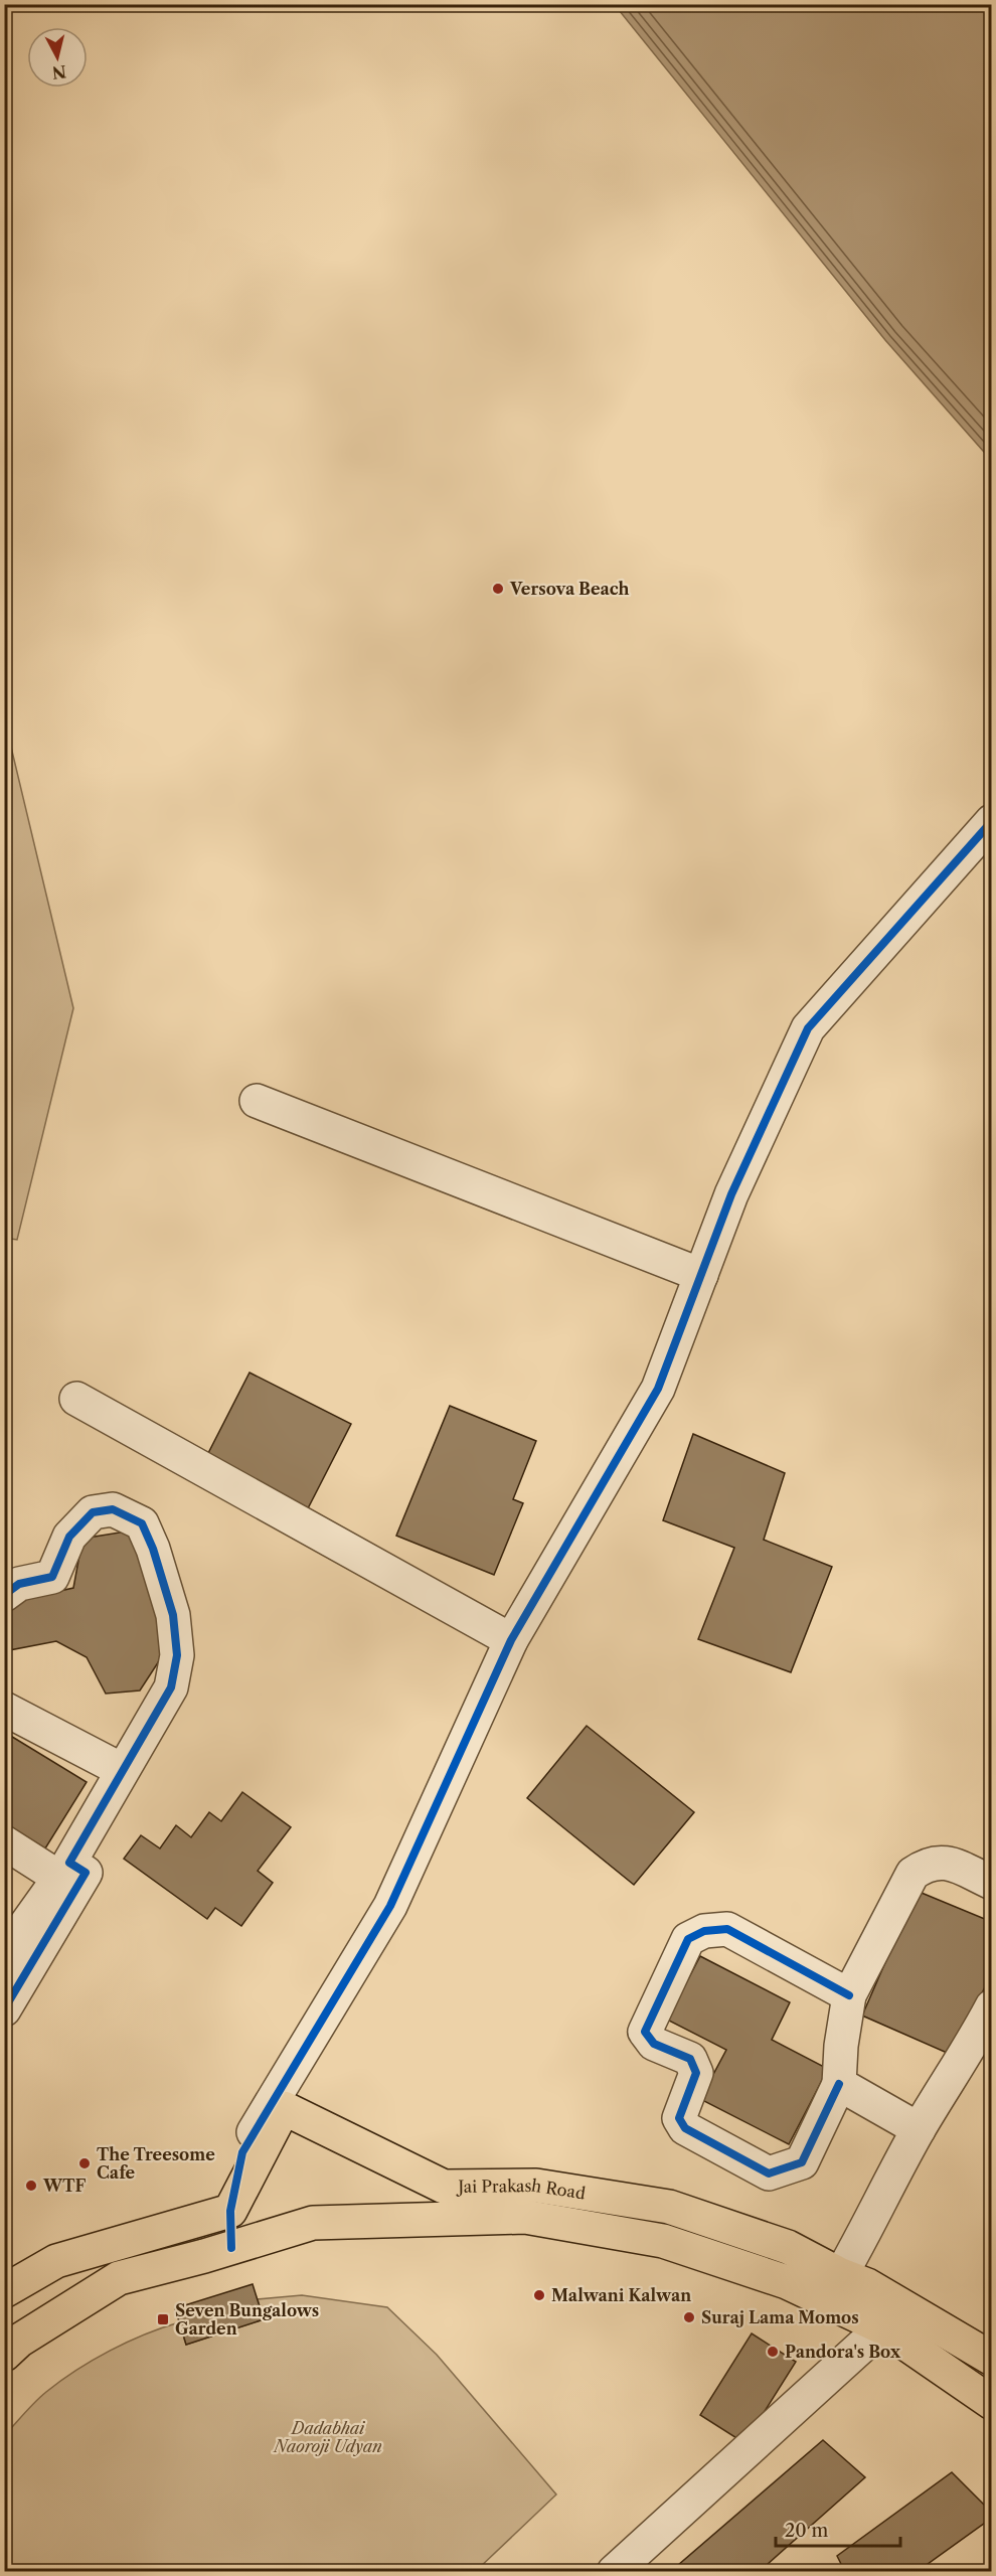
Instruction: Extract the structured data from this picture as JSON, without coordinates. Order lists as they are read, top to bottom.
{
  "streets": {
    "main road": ["Jai Prakash Road"]
  },
  "parks": ["Dadabhai Naoroji Udyan"],
  "places": {
    "other": [
      "Versova Beach",
      "The Treesome Cafe",
      "WTF",
      "Malwani Kalwan",
      "Suraj Lama Momos",
      "Pandora's Box"
    ],
    "transit": ["Seven Bungalows Garden"]
  },
  "scale_bar": "20 m",
  "north": "bottom"
}
